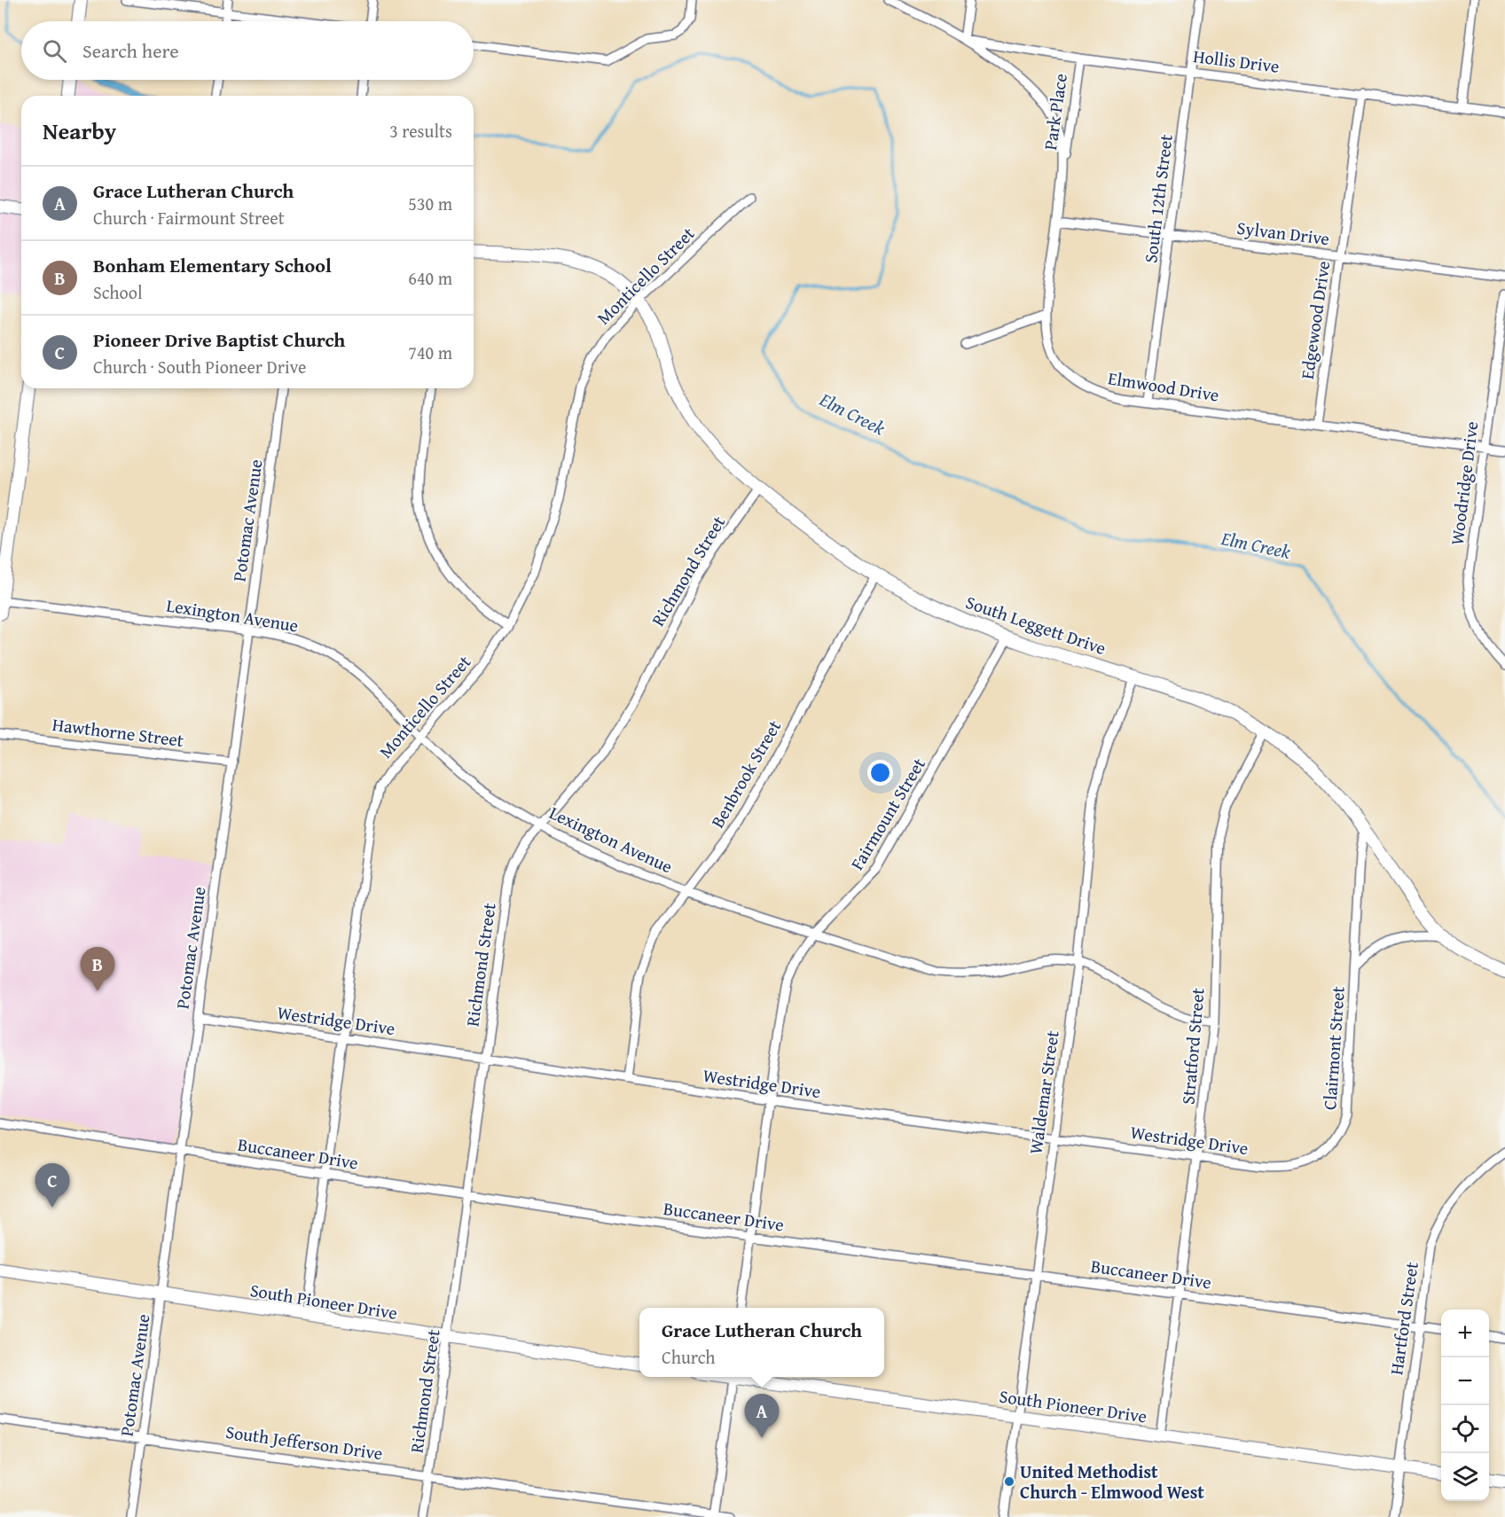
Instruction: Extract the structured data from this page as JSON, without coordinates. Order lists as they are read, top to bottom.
{
  "streets": {
    "street": [
      "Hollis Drive",
      "Park Place",
      "South 12th Street",
      "Sylvan Drive",
      "Monticello Street",
      "Edgewood Drive",
      "Elmwood Drive",
      "Woodridge Drive",
      "Potomac Avenue",
      "Richmond Street",
      "Lexington Avenue",
      "South Leggett Drive",
      "Hawthorne Street",
      "Benbrook Street",
      "Fairmount Street",
      "Westridge Drive",
      "Stratford Street",
      "Clairmont Street",
      "Waldemar Street",
      "Buccaneer Drive",
      "South Pioneer Drive",
      "Hartford Street",
      "South Jefferson Drive"
    ]
  },
  "crossings": [
    ["Hollis Drive", "Park Place"],
    ["Hollis Drive", "South 12th Street"],
    ["Hollis Drive", "Edgewood Drive"],
    ["Hollis Drive", "Elmwood Drive"],
    ["Park Place", "Elmwood Drive"],
    ["South 12th Street", "Sylvan Drive"],
    ["South 12th Street", "Elmwood Drive"],
    ["Sylvan Drive", "Edgewood Drive"],
    ["Sylvan Drive", "Elmwood Drive"],
    ["Monticello Street", "Lexington Avenue"],
    ["Monticello Street", "South Leggett Drive"],
    ["Monticello Street", "Westridge Drive"],
    ["Monticello Street", "Buccaneer Drive"],
    ["Monticello Street", "South Pioneer Drive"],
    ["Edgewood Drive", "Elmwood Drive"],
    ["Elmwood Drive", "Woodridge Drive"],
    ["Potomac Avenue", "Lexington Avenue"],
    ["Potomac Avenue", "Hawthorne Street"],
    ["Potomac Avenue", "Westridge Drive"],
    ["Potomac Avenue", "Buccaneer Drive"],
    ["Potomac Avenue", "South Pioneer Drive"],
    ["Potomac Avenue", "South Jefferson Drive"],
    ["Richmond Street", "Lexington Avenue"],
    ["Richmond Street", "South Leggett Drive"],
    ["Richmond Street", "Westridge Drive"],
    ["Richmond Street", "Buccaneer Drive"],
    ["Richmond Street", "South Pioneer Drive"],
    ["Richmond Street", "South Jefferson Drive"],
    ["Lexington Avenue", "Benbrook Street"],
    ["Lexington Avenue", "Fairmount Street"],
    ["Lexington Avenue", "Stratford Street"],
    ["Lexington Avenue", "Waldemar Street"],
    ["South Leggett Drive", "Benbrook Street"],
    ["South Leggett Drive", "Fairmount Street"],
    ["South Leggett Drive", "Stratford Street"],
    ["South Leggett Drive", "Clairmont Street"],
    ["South Leggett Drive", "Waldemar Street"],
    ["Benbrook Street", "Westridge Drive"],
    ["Fairmount Street", "Westridge Drive"],
    ["Fairmount Street", "Buccaneer Drive"],
    ["Westridge Drive", "Stratford Street"],
    ["Westridge Drive", "Clairmont Street"],
    ["Westridge Drive", "Waldemar Street"],
    ["Stratford Street", "Buccaneer Drive"],
    ["Stratford Street", "South Pioneer Drive"],
    ["Waldemar Street", "Buccaneer Drive"],
    ["Waldemar Street", "South Pioneer Drive"],
    ["Buccaneer Drive", "Hartford Street"],
    ["South Pioneer Drive", "Hartford Street"]
  ],
  "water": ["Elm Creek"],
  "places": ["United Methodist Church - Elmwood West"],
  "page": {
    "search": "Search here",
    "heading": ["Nearby", "3 results"],
    "list": [
      {
        "mark": "A",
        "name": "Grace Lutheran Church",
        "note": "Church · Fairmount Street",
        "value": "530 m"
      },
      {
        "mark": "B",
        "name": "Bonham Elementary School",
        "note": "School",
        "value": "640 m"
      },
      {
        "mark": "C",
        "name": "Pioneer Drive Baptist Church",
        "note": "Church · South Pioneer Drive",
        "value": "740 m"
      }
    ],
    "pins": ["B", "C", "A"],
    "popup": ["Grace Lutheran Church", "Church"],
    "map_buttons": ["+", "−"]
  }
}
